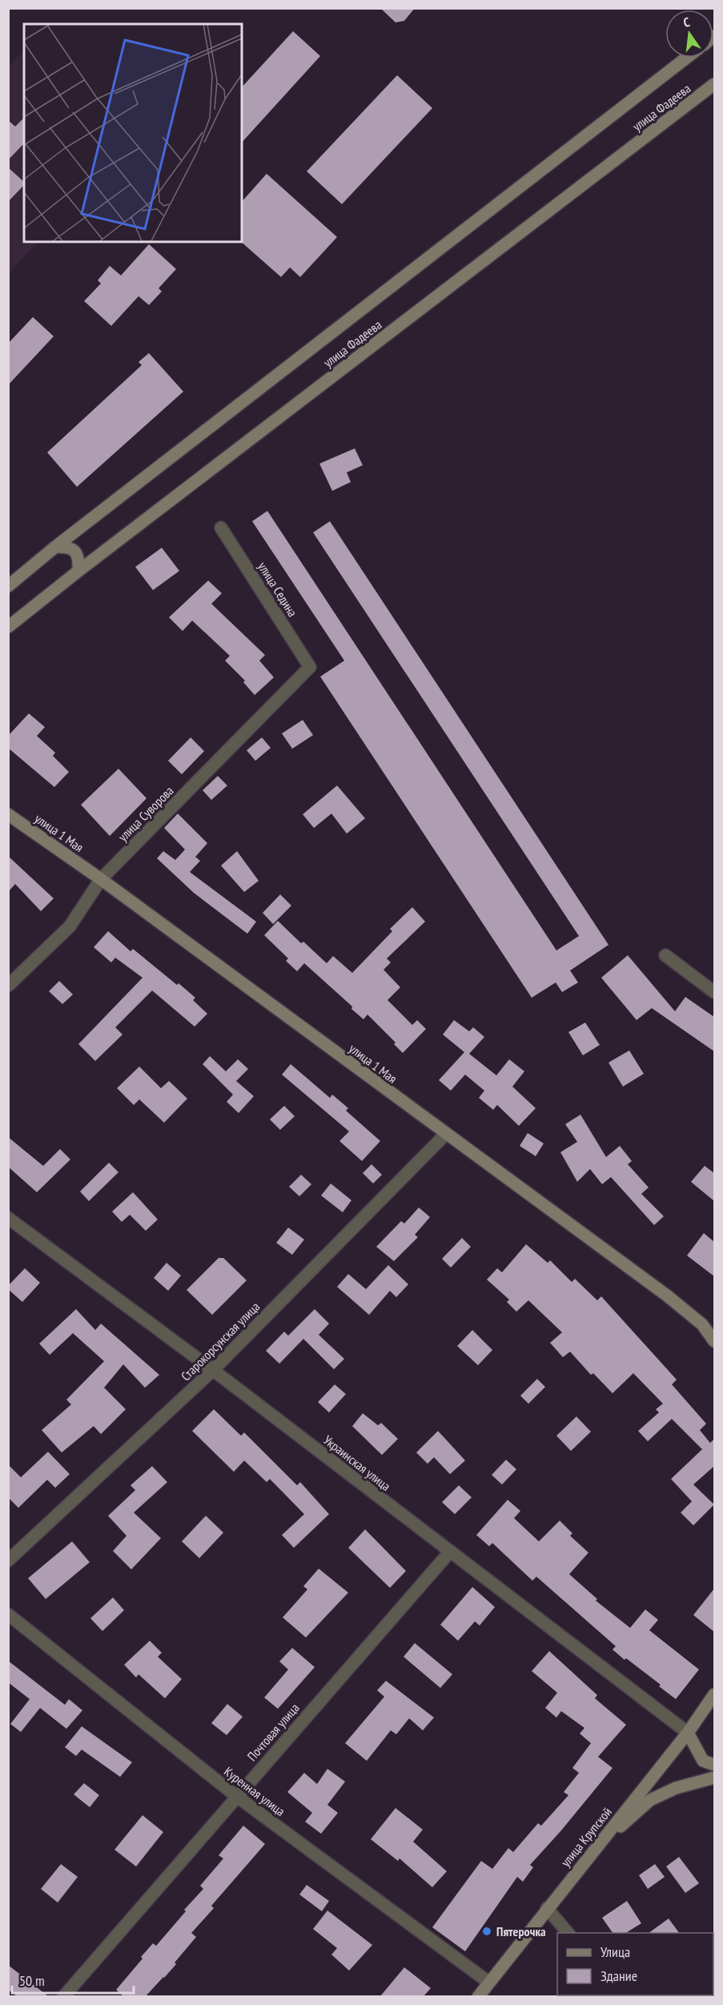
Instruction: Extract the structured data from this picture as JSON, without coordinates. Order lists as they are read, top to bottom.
{
  "streets": {
    "main road": ["улица Фадеева", "улица 1 Мая", "улица Крупской"],
    "street": [
      "улица Седина",
      "улица Суворова",
      "Старокорсунская улица",
      "Украинская улица",
      "Почтовая улица",
      "Куренная улица"
    ]
  },
  "crossings": [
    ["улица Седина", "улица Суворова"],
    ["улица Суворова", "улица 1 Мая"],
    ["улица 1 Мая", "Старокорсунская улица"],
    ["Старокорсунская улица", "Украинская улица"],
    ["Украинская улица", "Почтовая улица"],
    ["Украинская улица", "улица Крупской"],
    ["Почтовая улица", "Куренная улица"],
    ["Куренная улица", "улица Крупской"]
  ],
  "places": ["Пятерочка"],
  "legend": ["Улица", "Здание"],
  "scale_bar": "50 m",
  "north": "top"
}
